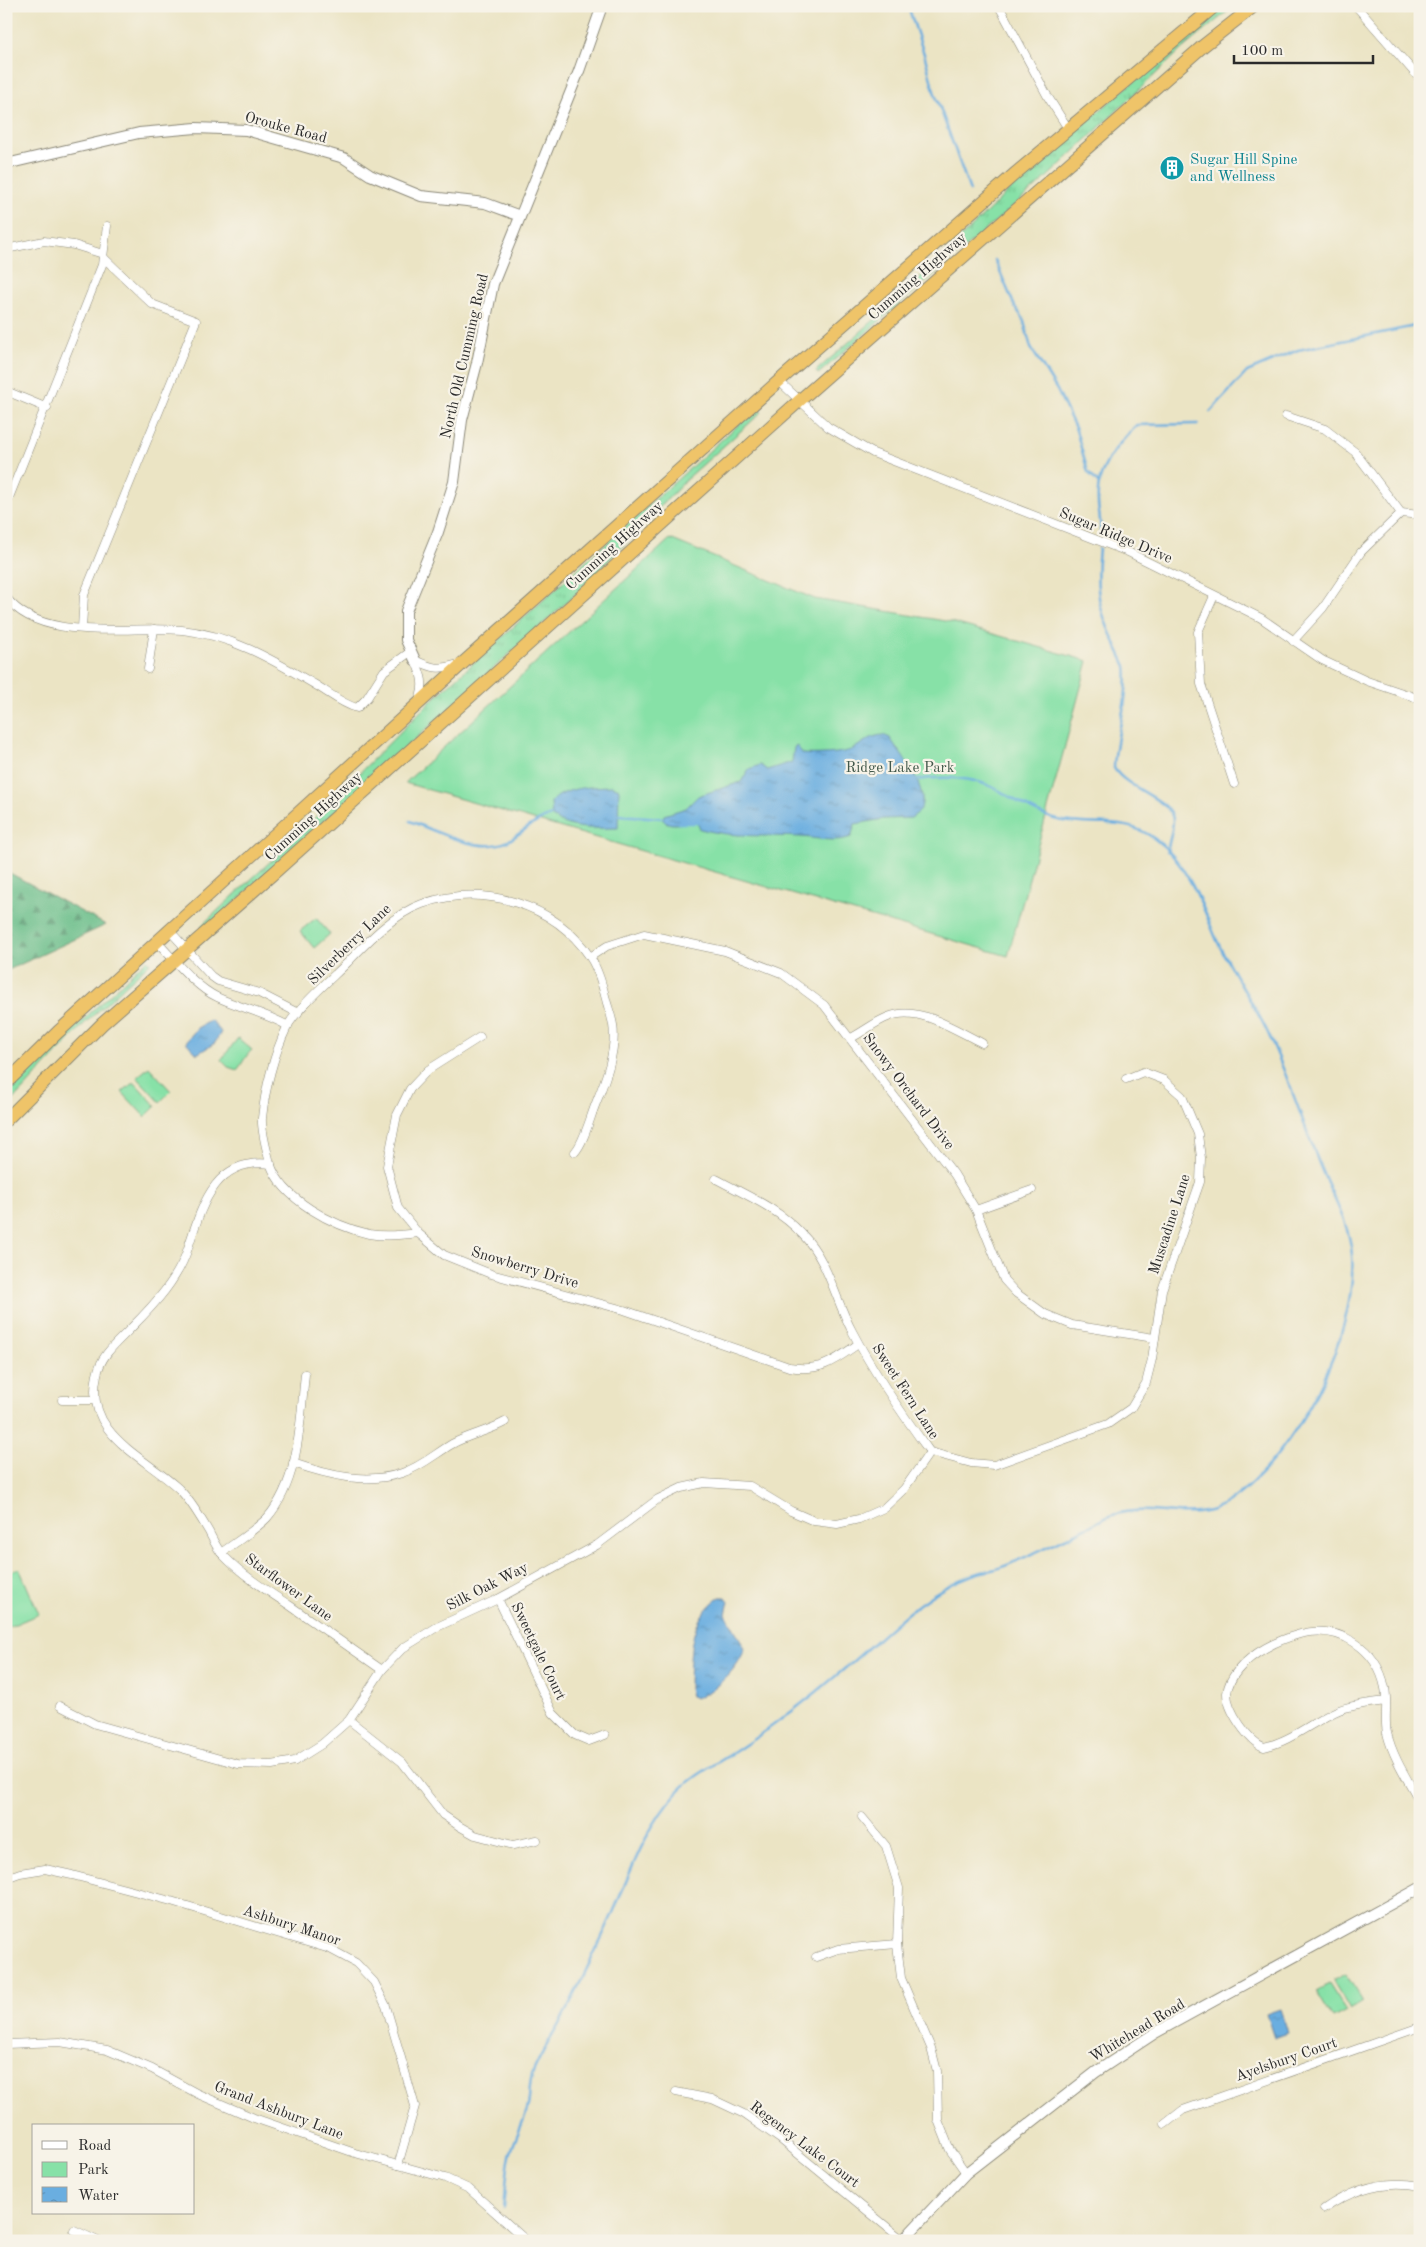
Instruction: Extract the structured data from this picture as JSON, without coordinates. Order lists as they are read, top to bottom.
{
  "streets": {
    "highway": ["Cumming Highway"],
    "street": [
      "Orouke Road",
      "North Old Cumming Road",
      "Sugar Ridge Drive",
      "Silverberry Lane",
      "Snowy Orchard Drive",
      "Muscadine Lane",
      "Snowberry Drive",
      "Sweet Fern Lane",
      "Silk Oak Way",
      "Starflower Lane",
      "Sweetgale Court",
      "Ashbury Manor",
      "Whitehead Road",
      "Ayelsbury Court",
      "Grand Ashbury Lane",
      "Regency Lake Court"
    ]
  },
  "crossings": [
    ["Orouke Road", "North Old Cumming Road"],
    ["Cumming Highway", "North Old Cumming Road"],
    ["Cumming Highway", "Sugar Ridge Drive"],
    ["Silverberry Lane", "Snowy Orchard Drive"],
    ["Silverberry Lane", "Snowberry Drive"],
    ["Silverberry Lane", "Starflower Lane"],
    ["Snowy Orchard Drive", "Muscadine Lane"],
    ["Snowy Orchard Drive", "Sweet Fern Lane"],
    ["Muscadine Lane", "Sweet Fern Lane"],
    ["Snowberry Drive", "Sweet Fern Lane"],
    ["Sweet Fern Lane", "Silk Oak Way"],
    ["Silk Oak Way", "Starflower Lane"],
    ["Silk Oak Way", "Sweetgale Court"],
    ["Ashbury Manor", "Grand Ashbury Lane"],
    ["Whitehead Road", "Regency Lake Court"]
  ],
  "parks": ["Ridge Lake Park"],
  "places": {
    "building": ["Sugar Hill Spine and Wellness"]
  },
  "legend": ["Road", "Park", "Water"],
  "scale_bar": "100 m"
}
